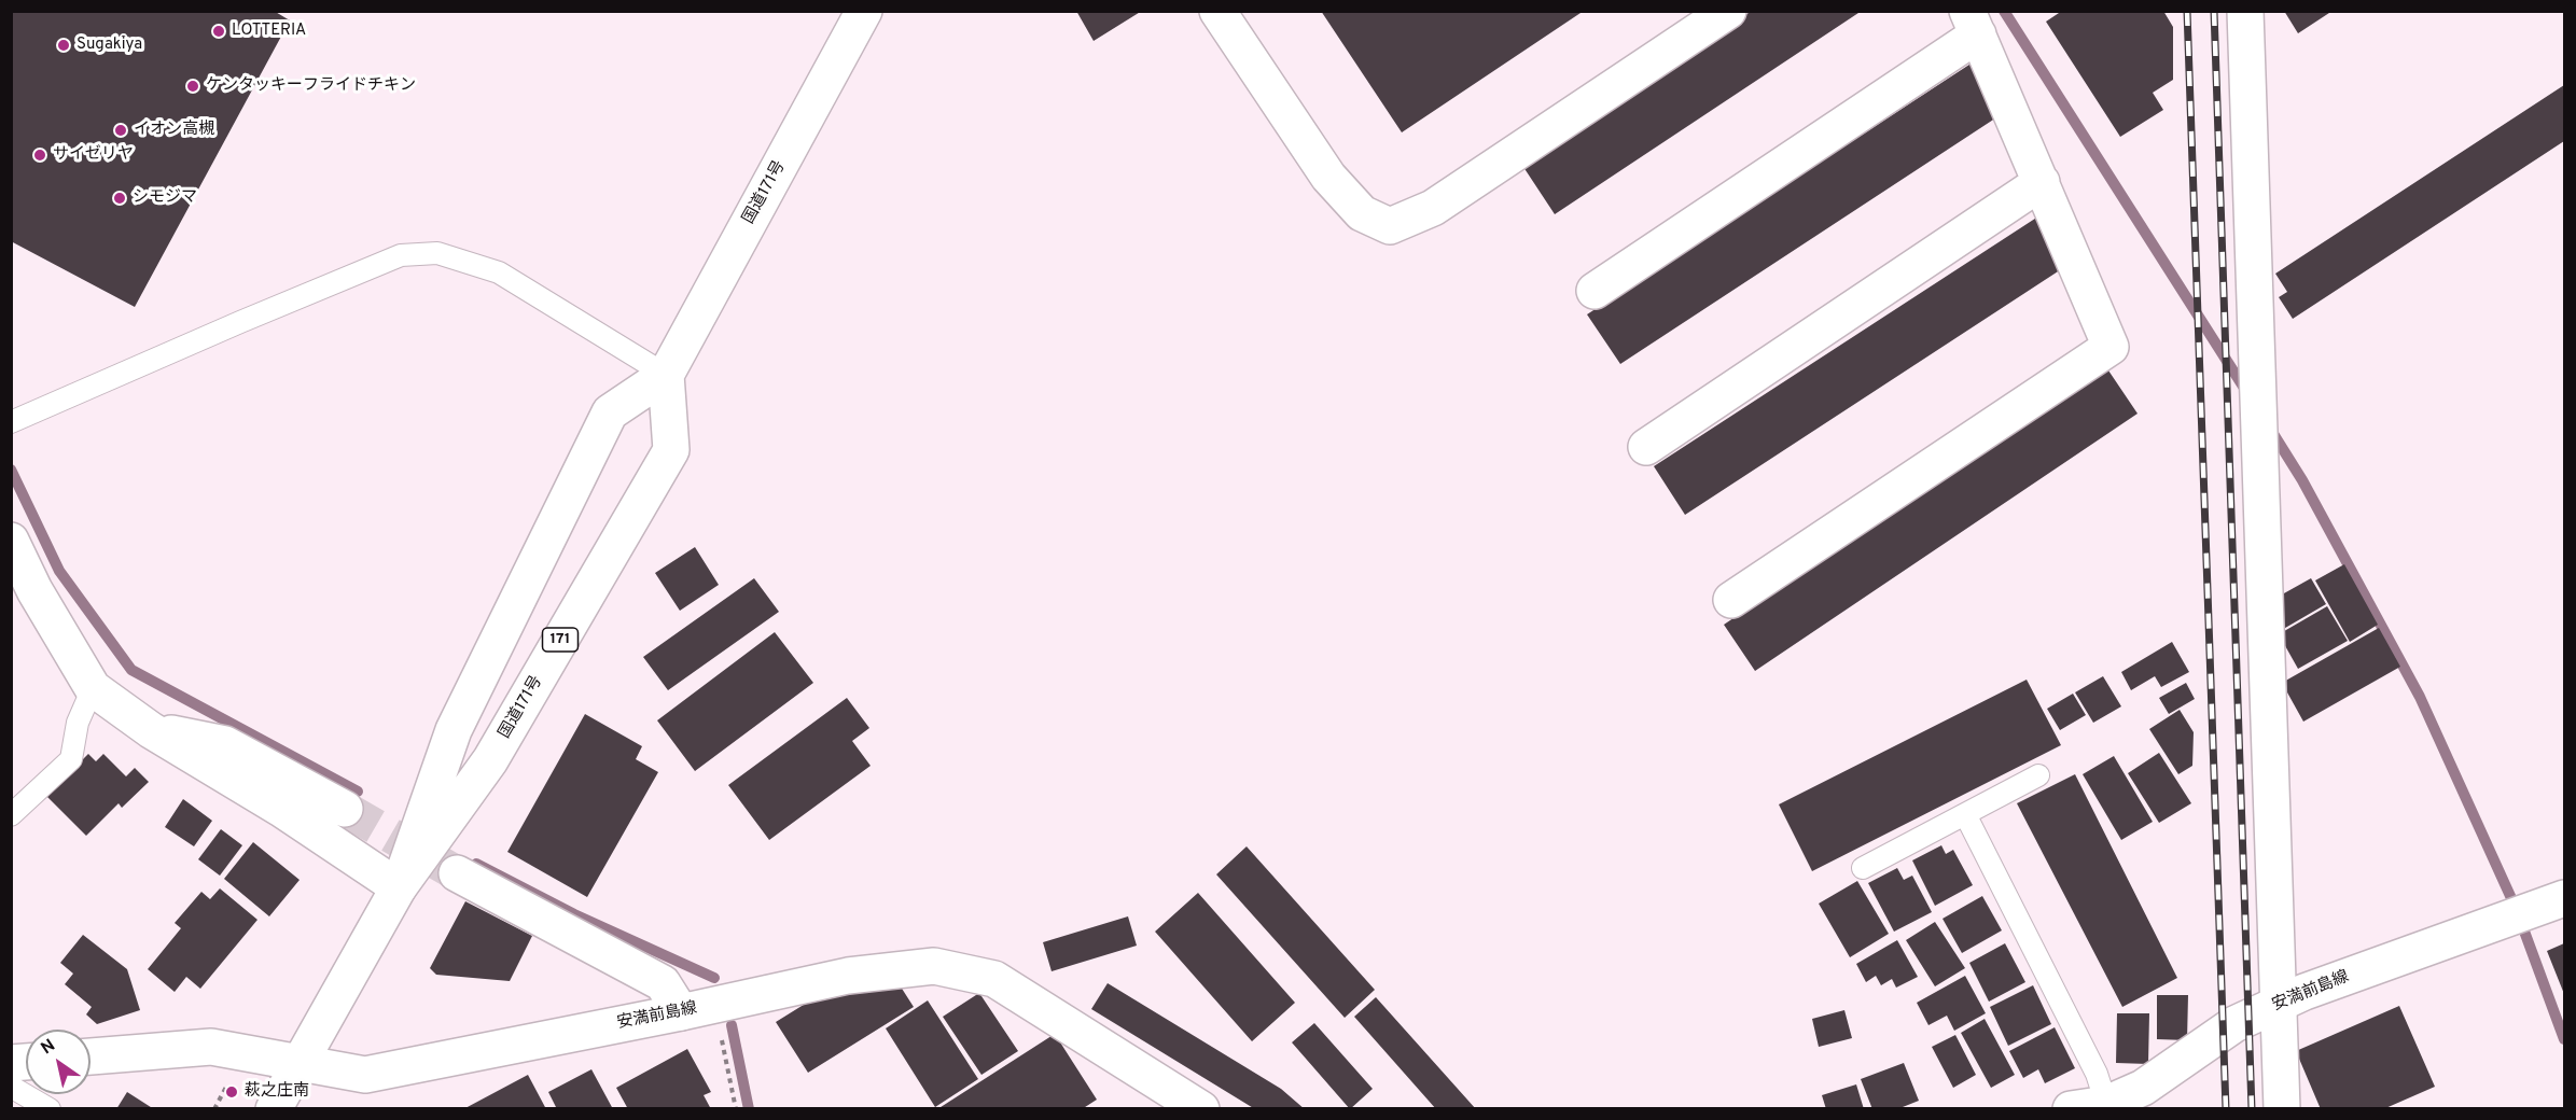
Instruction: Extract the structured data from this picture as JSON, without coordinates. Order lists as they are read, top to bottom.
{
  "streets": {
    "main road": ["国道171号", "171", "安満前島線"]
  },
  "crossings": [
    ["国道171号", "安満前島線"]
  ],
  "places": [
    "LOTTERIA",
    "Sugakiya",
    "ケンタッキーフライドチキン",
    "イオン高槻",
    "サイゼリヤ",
    "シモジマ",
    "萩之庄南"
  ],
  "north": "top left"
}
